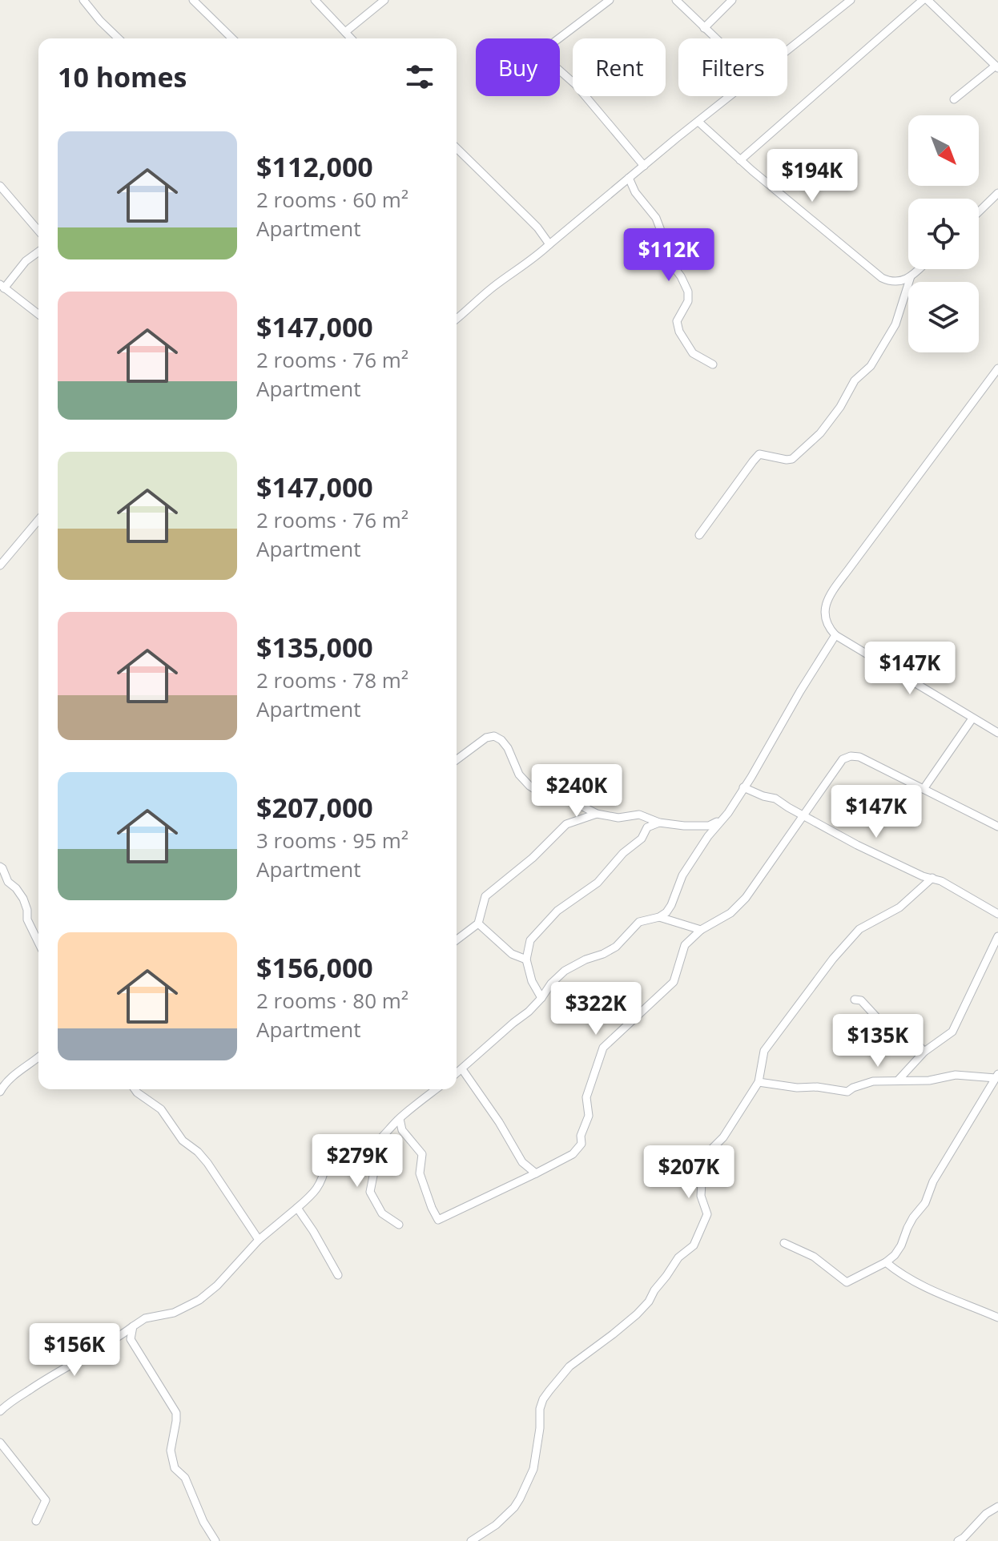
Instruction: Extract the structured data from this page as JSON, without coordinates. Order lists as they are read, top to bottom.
{
  "north": "bottom right",
  "page": {
    "chip": ["Buy", "Rent", "Filters"],
    "heading": "10 homes",
    "list": [
      {
        "name": "$112,000",
        "note": "2 rooms · 60 m² · Apartment"
      },
      {
        "name": "$147,000",
        "note": "2 rooms · 76 m² · Apartment"
      },
      {
        "name": "$147,000",
        "note": "2 rooms · 76 m² · Apartment"
      },
      {
        "name": "$135,000",
        "note": "2 rooms · 78 m² · Apartment"
      },
      {
        "name": "$207,000",
        "note": "3 rooms · 95 m² · Apartment"
      },
      {
        "name": "$156,000",
        "note": "2 rooms · 80 m² · Apartment"
      }
    ],
    "price": [
      "$194K",
      "$112K",
      "$147K",
      "$240K",
      "$147K",
      "$322K",
      "$135K",
      "$279K",
      "$207K",
      "$156K"
    ]
  }
}
